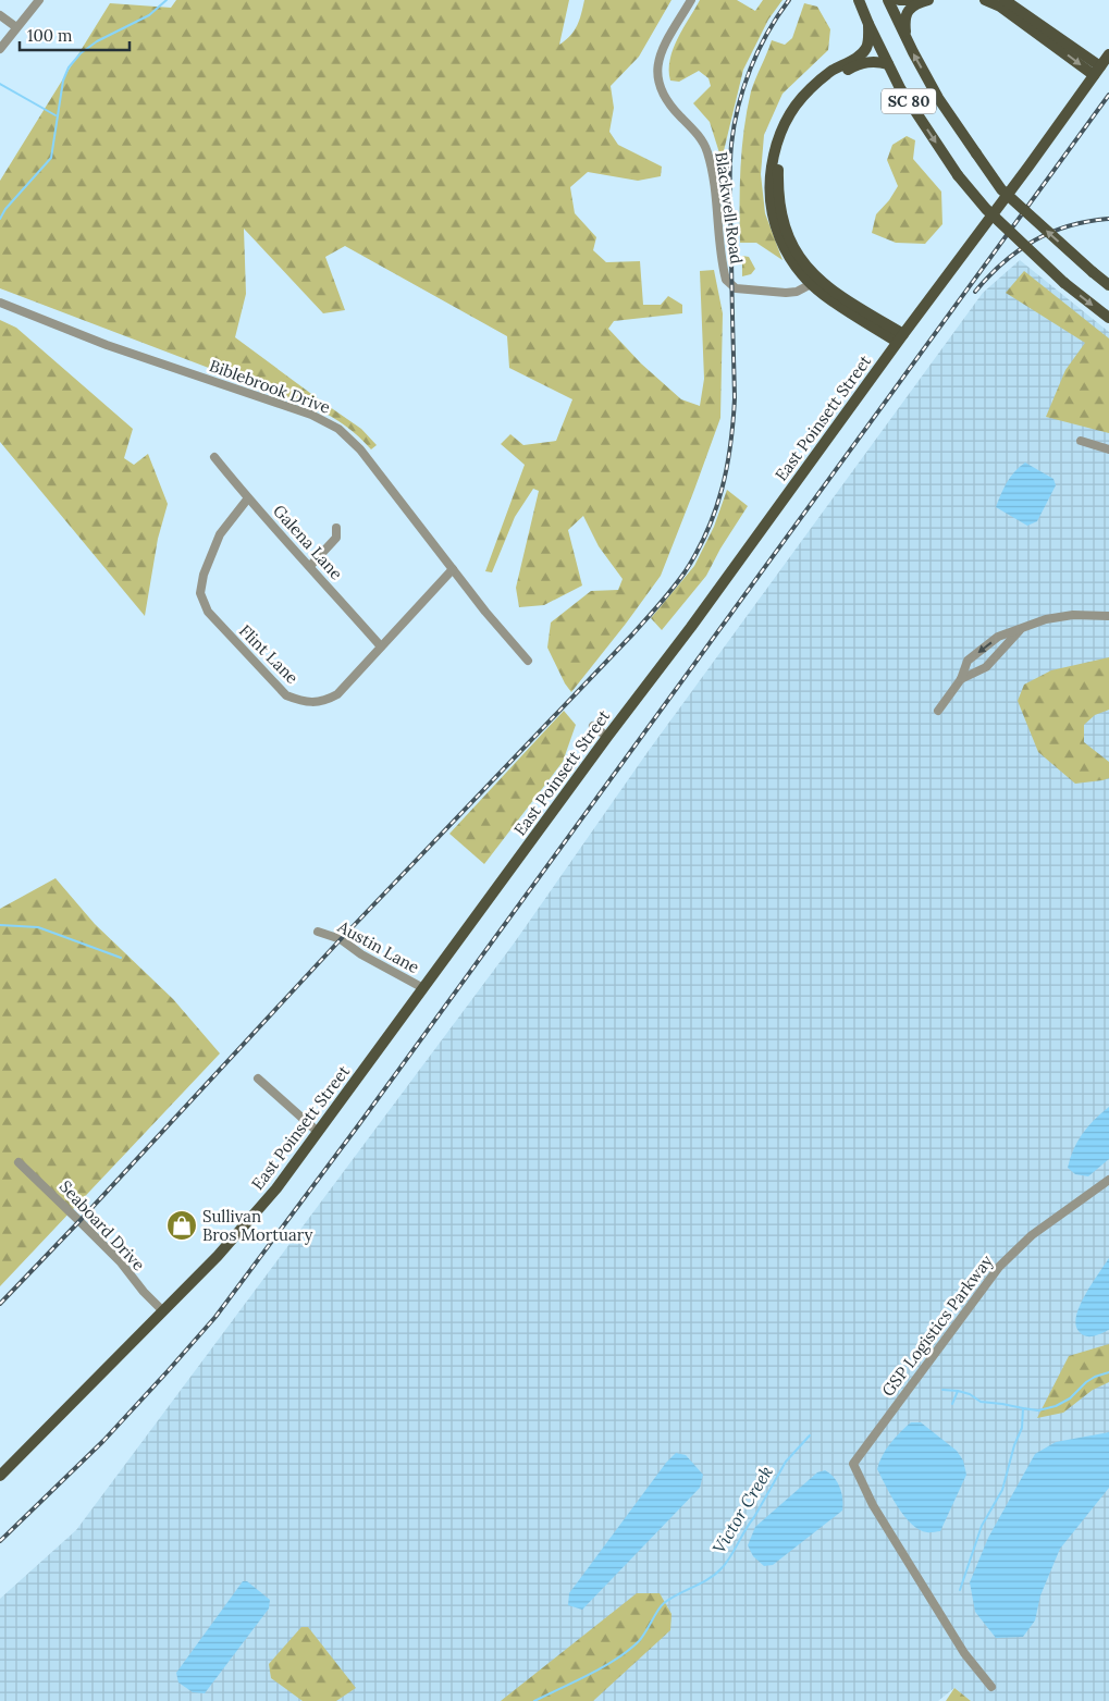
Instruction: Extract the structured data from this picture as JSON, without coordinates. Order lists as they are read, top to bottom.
{
  "streets": {
    "main road": ["SC 80", "East Poinsett Street"],
    "street": [
      "Blackwell Road",
      "Biblebrook Drive",
      "Galena Lane",
      "Flint Lane",
      "Austin Lane",
      "Seaboard Drive",
      "GSP Logistics Parkway"
    ]
  },
  "crossings": [
    ["Biblebrook Drive", "Flint Lane"],
    ["East Poinsett Street", "Austin Lane"],
    ["East Poinsett Street", "Seaboard Drive"],
    ["Galena Lane", "Flint Lane"]
  ],
  "water": ["Victor Creek"],
  "places": {
    "shop": ["Sullivan Bros Mortuary"]
  },
  "scale_bar": "100 m"
}
